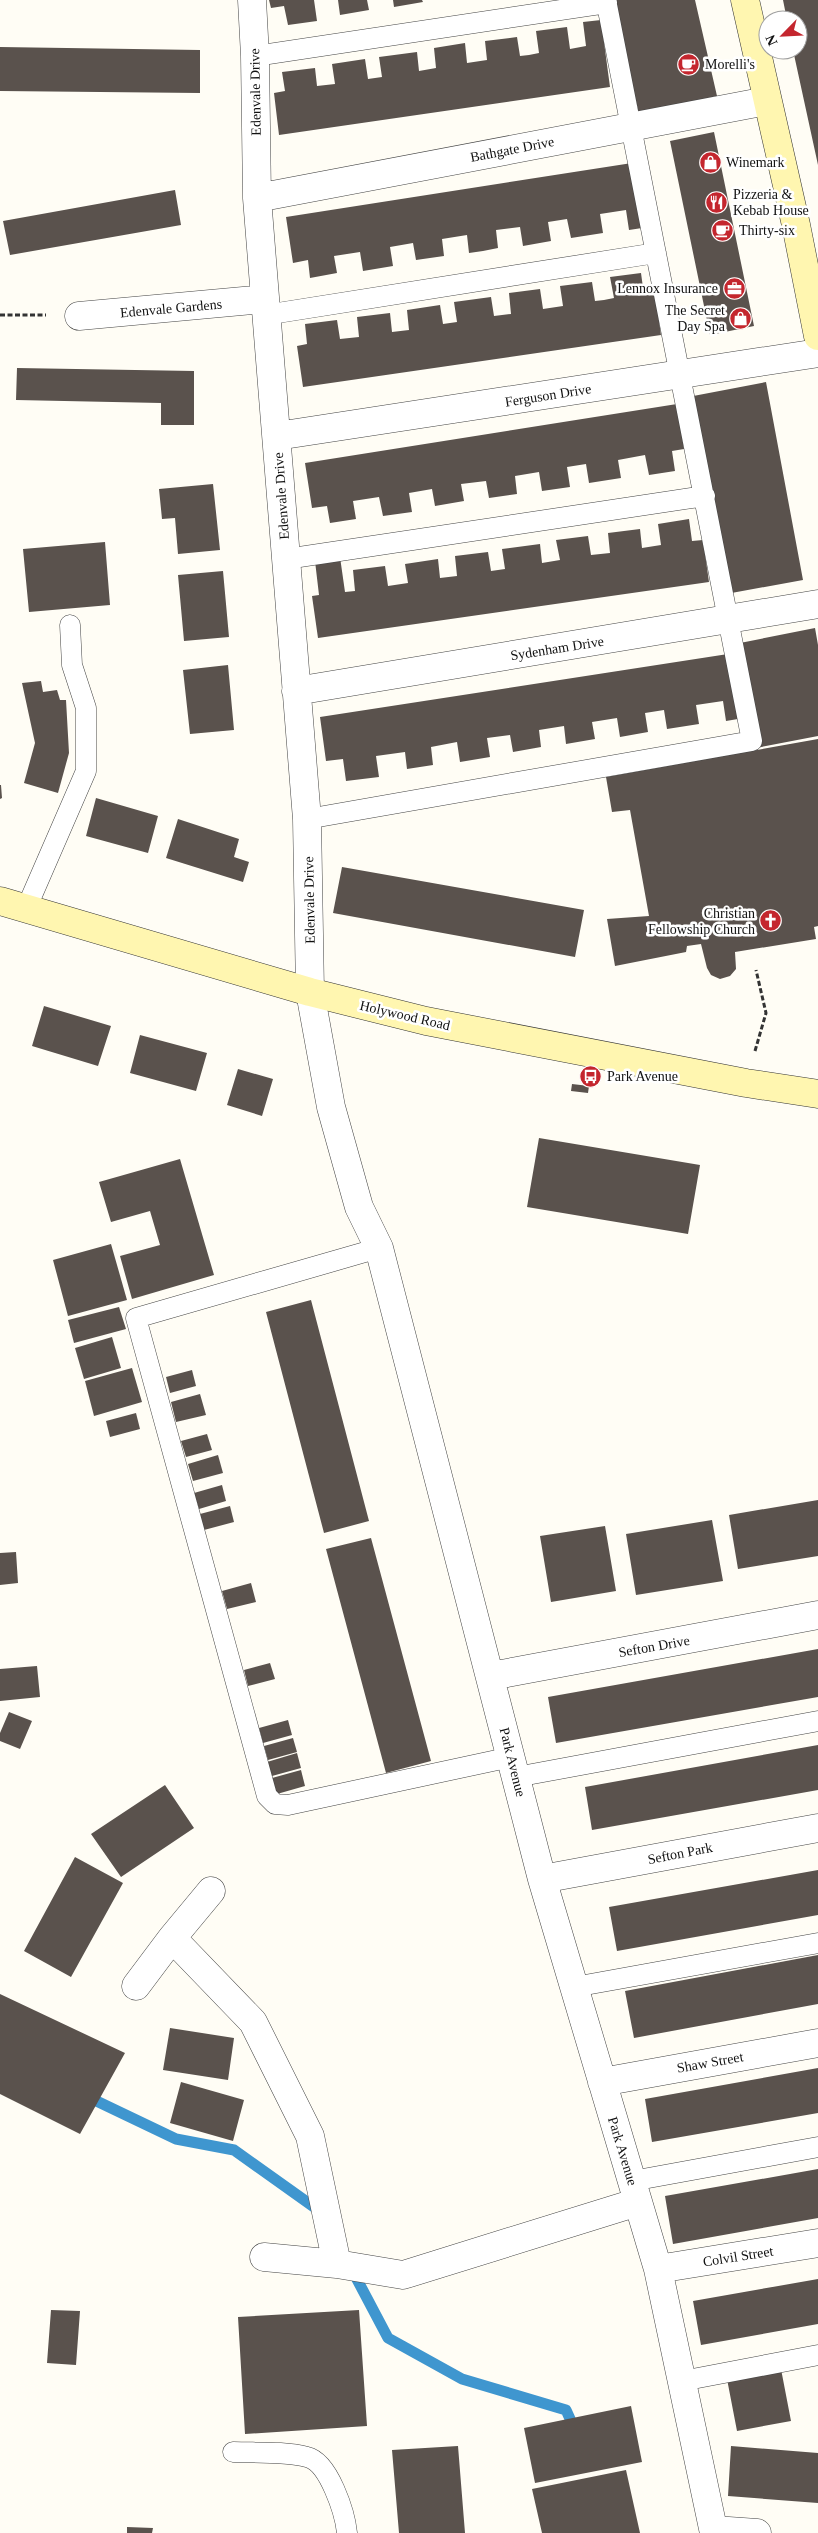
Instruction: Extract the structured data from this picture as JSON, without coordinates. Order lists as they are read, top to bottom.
{
  "streets": {
    "main road": ["Holywood Road"],
    "street": [
      "Edenvale Drive",
      "Bathgate Drive",
      "Edenvale Gardens",
      "Ferguson Drive",
      "Sydenham Drive",
      "Sefton Drive",
      "Park Avenue",
      "Sefton Park",
      "Shaw Street",
      "Colvil Street"
    ]
  },
  "crossings": [
    ["Edenvale Drive", "Bathgate Drive"],
    ["Edenvale Drive", "Edenvale Gardens"],
    ["Edenvale Drive", "Ferguson Drive"],
    ["Edenvale Drive", "Sydenham Drive"],
    ["Edenvale Drive", "Holywood Road"],
    ["Edenvale Drive", "Park Avenue"],
    ["Holywood Road", "Park Avenue"],
    ["Sefton Drive", "Park Avenue"],
    ["Park Avenue", "Sefton Park"],
    ["Park Avenue", "Shaw Street"],
    ["Park Avenue", "Colvil Street"]
  ],
  "places": {
    "cafe": ["Morelli's", "Thirty-six"],
    "shop": ["Winemark", "The Secret Day Spa"],
    "restaurant": ["Pizzeria & Kebab House"],
    "office": ["Lennox Insurance"],
    "church": ["Christian Fellowship Church"],
    "bus stop": ["Park Avenue"]
  },
  "north": "bottom left"
}
